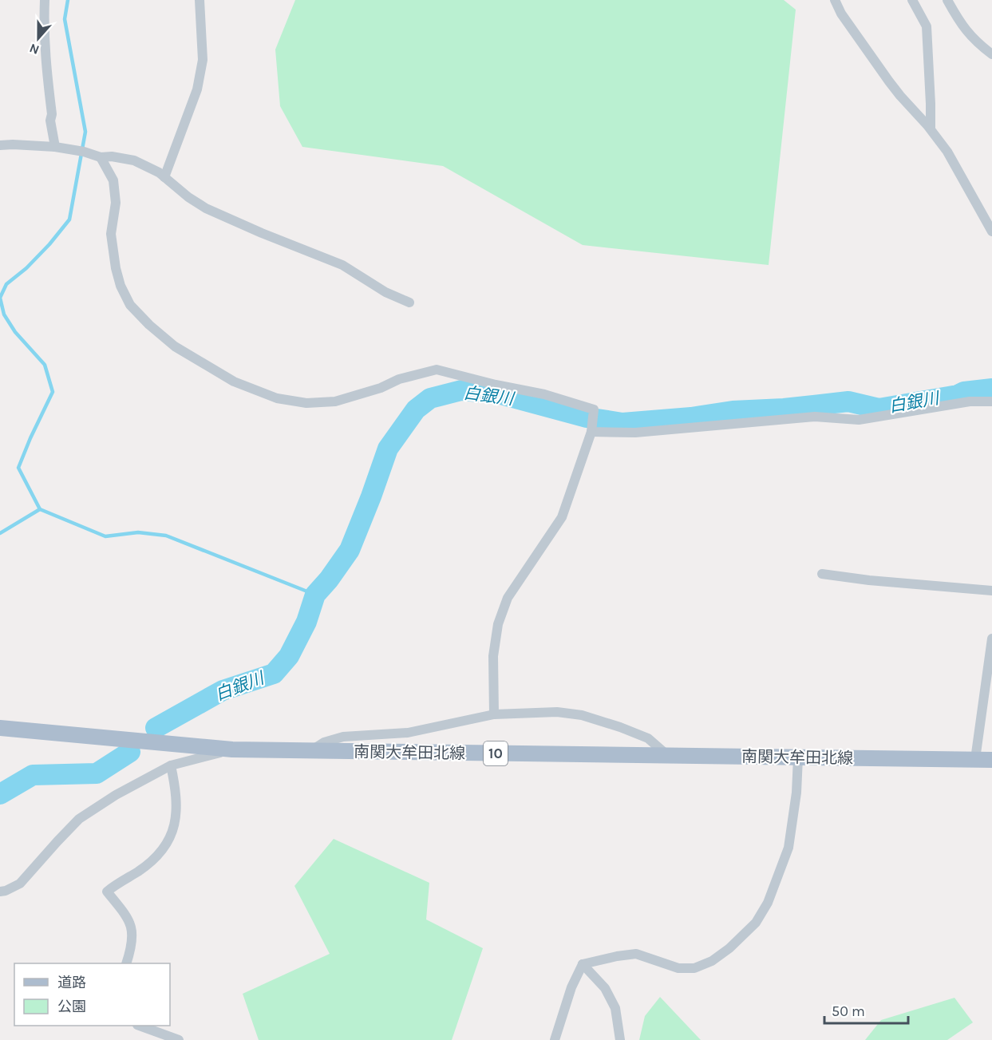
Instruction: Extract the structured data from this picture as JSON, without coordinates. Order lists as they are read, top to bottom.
{
  "streets": {
    "main road": ["南関大牟田北線", "10"]
  },
  "water": ["白銀川"],
  "legend": ["道路", "公園"],
  "scale_bar": "50 m",
  "north": "bottom"
}
